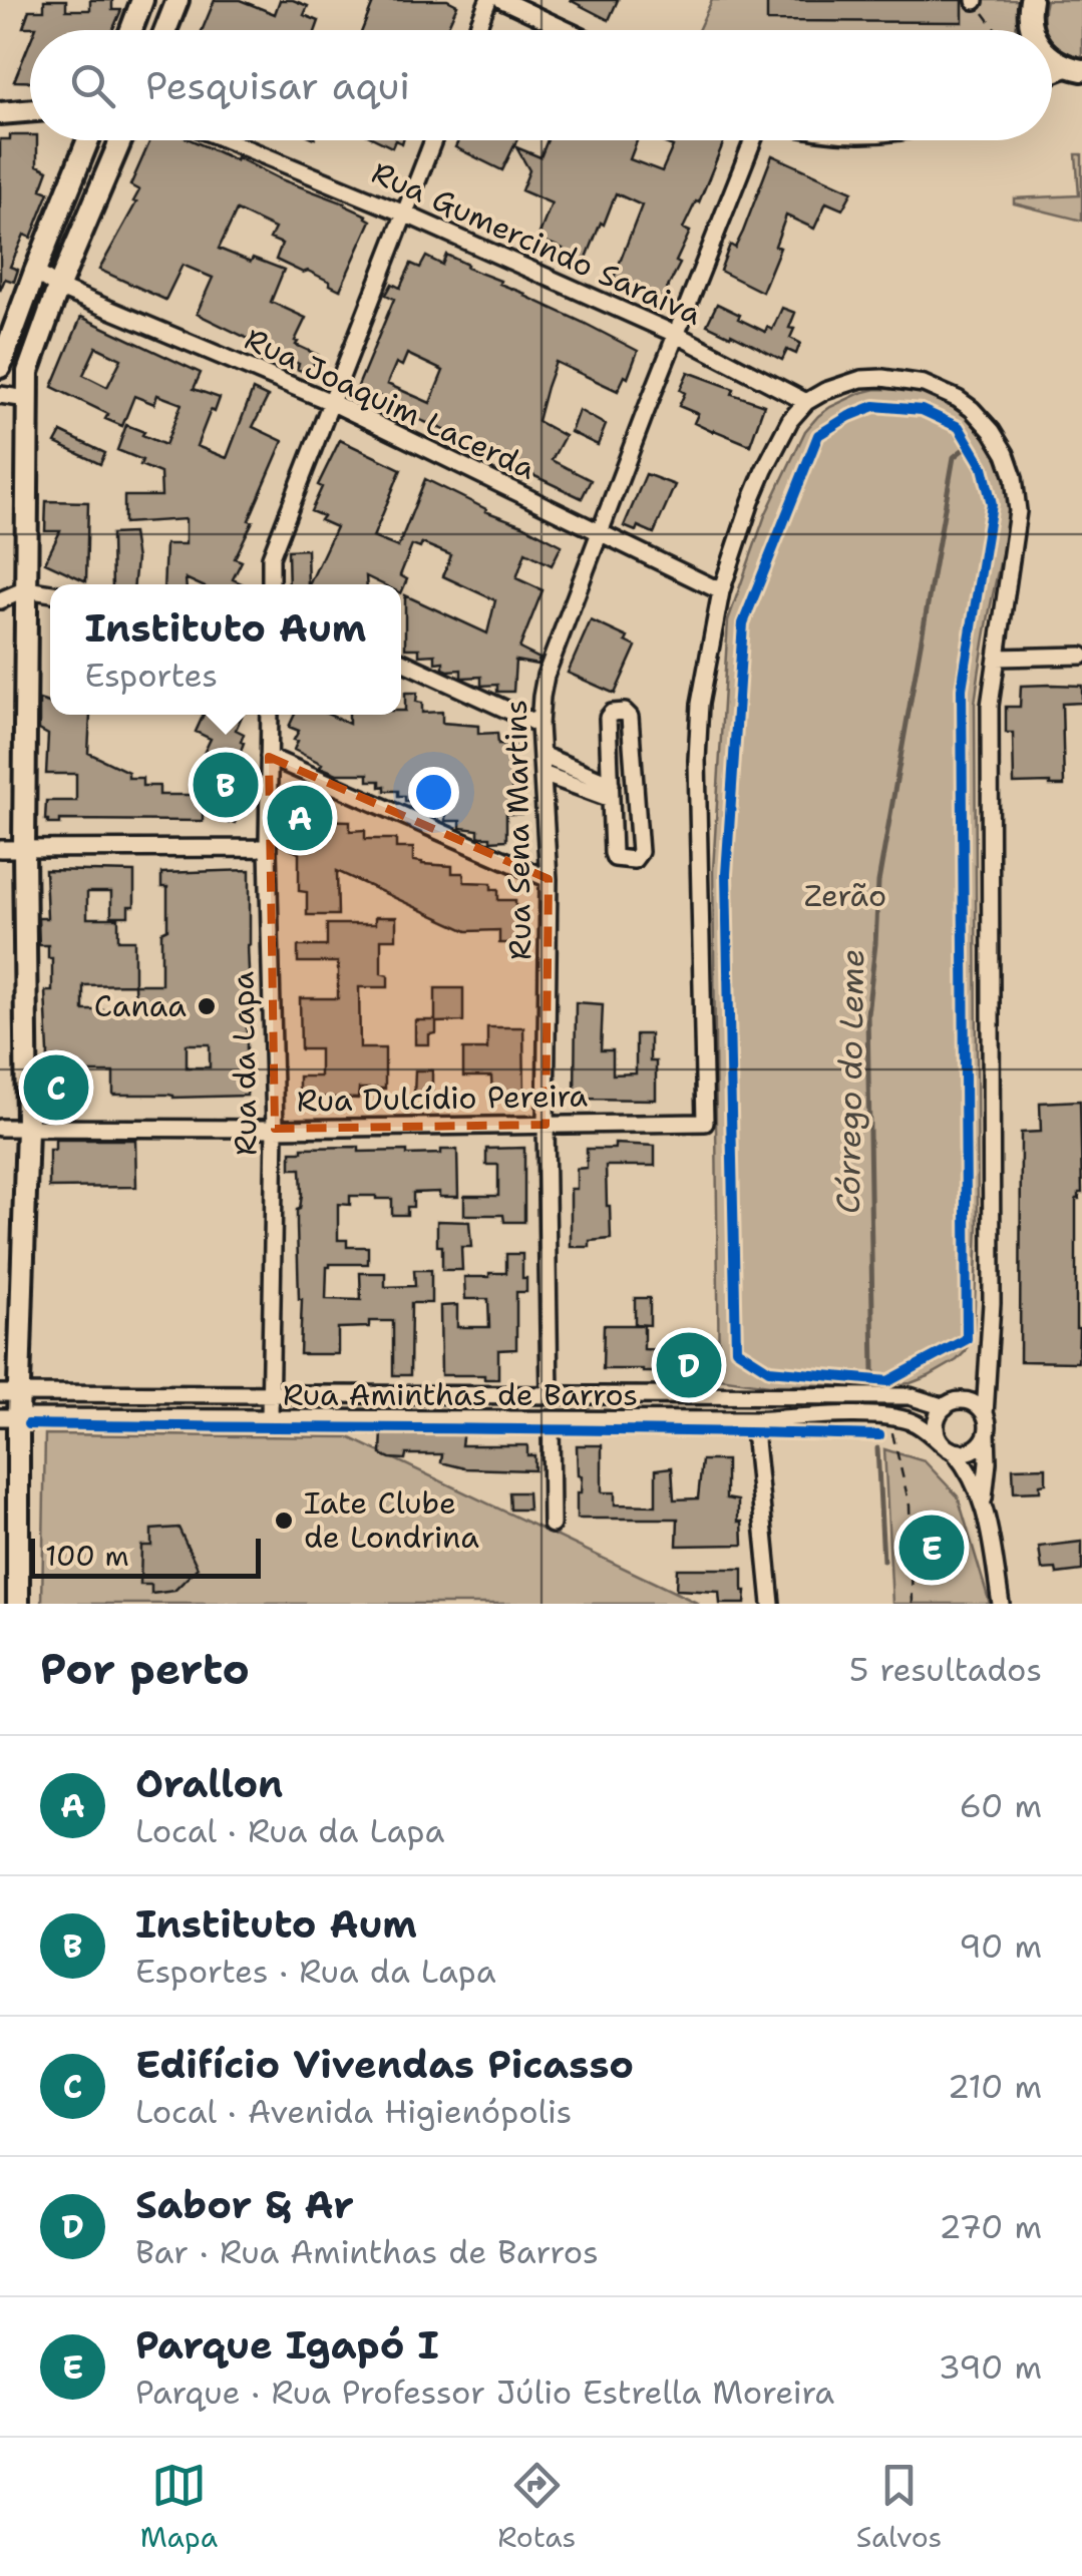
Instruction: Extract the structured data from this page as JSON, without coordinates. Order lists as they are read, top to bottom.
{
  "streets": {
    "street": [
      "Rua Gumercindo Saraiva",
      "Rua Joaquim Lacerda",
      "Rua Sena Martins",
      "Rua da Lapa",
      "Rua Dulcídio Pereira",
      "Rua Aminthas de Barros"
    ]
  },
  "crossings": [
    ["Rua Gumercindo Saraiva", "Rua Sena Martins"],
    ["Rua Joaquim Lacerda", "Rua Sena Martins"],
    ["Rua Joaquim Lacerda", "Rua Dulcídio Pereira"],
    ["Rua Sena Martins", "Rua Dulcídio Pereira"],
    ["Rua Sena Martins", "Rua Aminthas de Barros"],
    ["Rua da Lapa", "Rua Dulcídio Pereira"],
    ["Rua da Lapa", "Rua Aminthas de Barros"]
  ],
  "water": ["Córrego do Leme"],
  "parks": ["Zerão"],
  "places": ["Canaa", "Iate Clube de Londrina"],
  "scale_bar": "100 m",
  "page": {
    "search": "Pesquisar aqui",
    "popup": ["Instituto Aum", "Esportes"],
    "pins": [
      "B",
      "A",
      "C",
      "D",
      "E"
    ],
    "scale": "100 m",
    "heading": ["Por perto", "5 resultados"],
    "list": [
      {
        "mark": "A",
        "name": "Orallon",
        "note": "Local · Rua da Lapa",
        "value": "60 m"
      },
      {
        "mark": "B",
        "name": "Instituto Aum",
        "note": "Esportes · Rua da Lapa",
        "value": "90 m"
      },
      {
        "mark": "C",
        "name": "Edifício Vivendas Picasso",
        "note": "Local · Avenida Higienópolis",
        "value": "210 m"
      },
      {
        "mark": "D",
        "name": "Sabor & Ar",
        "note": "Bar · Rua Aminthas de Barros",
        "value": "270 m"
      },
      {
        "mark": "E",
        "name": "Parque Igapó I",
        "note": "Parque · Rua Professor Júlio Estrella Moreira",
        "value": "390 m"
      }
    ],
    "nav": ["Mapa", "Rotas", "Salvos"]
  }
}
